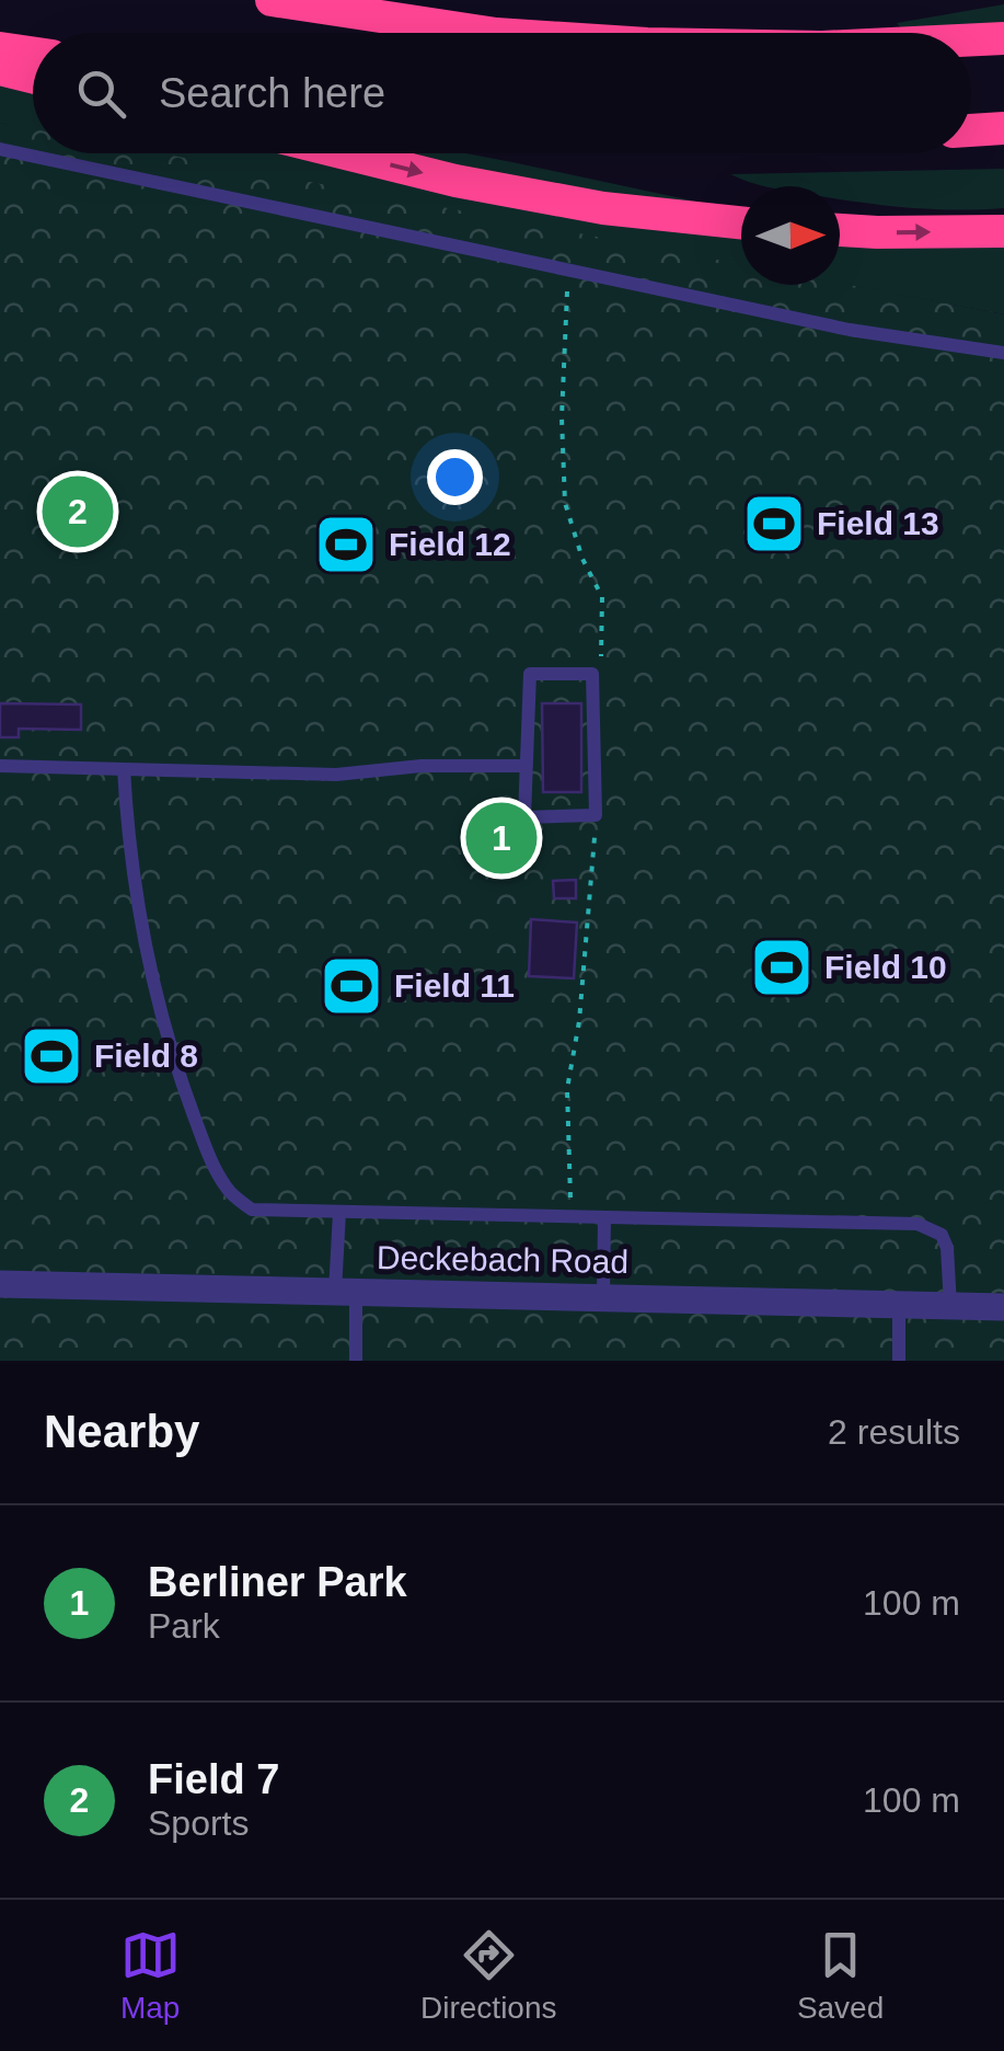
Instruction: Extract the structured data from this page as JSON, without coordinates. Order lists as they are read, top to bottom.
{
  "streets": {
    "street": ["Deckebach Road"]
  },
  "places": {
    "sports": [
      "Field 13",
      "Field 12",
      "Field 10",
      "Field 11",
      "Field 8"
    ]
  },
  "north": "right",
  "page": {
    "search": "Search here",
    "pins": ["2", "1"],
    "heading": ["Nearby", "2 results"],
    "list": [
      {
        "mark": "1",
        "name": "Berliner Park",
        "note": "Park",
        "value": "100 m"
      },
      {
        "mark": "2",
        "name": "Field 7",
        "note": "Sports",
        "value": "100 m"
      }
    ],
    "nav": ["Map", "Directions", "Saved"]
  }
}
